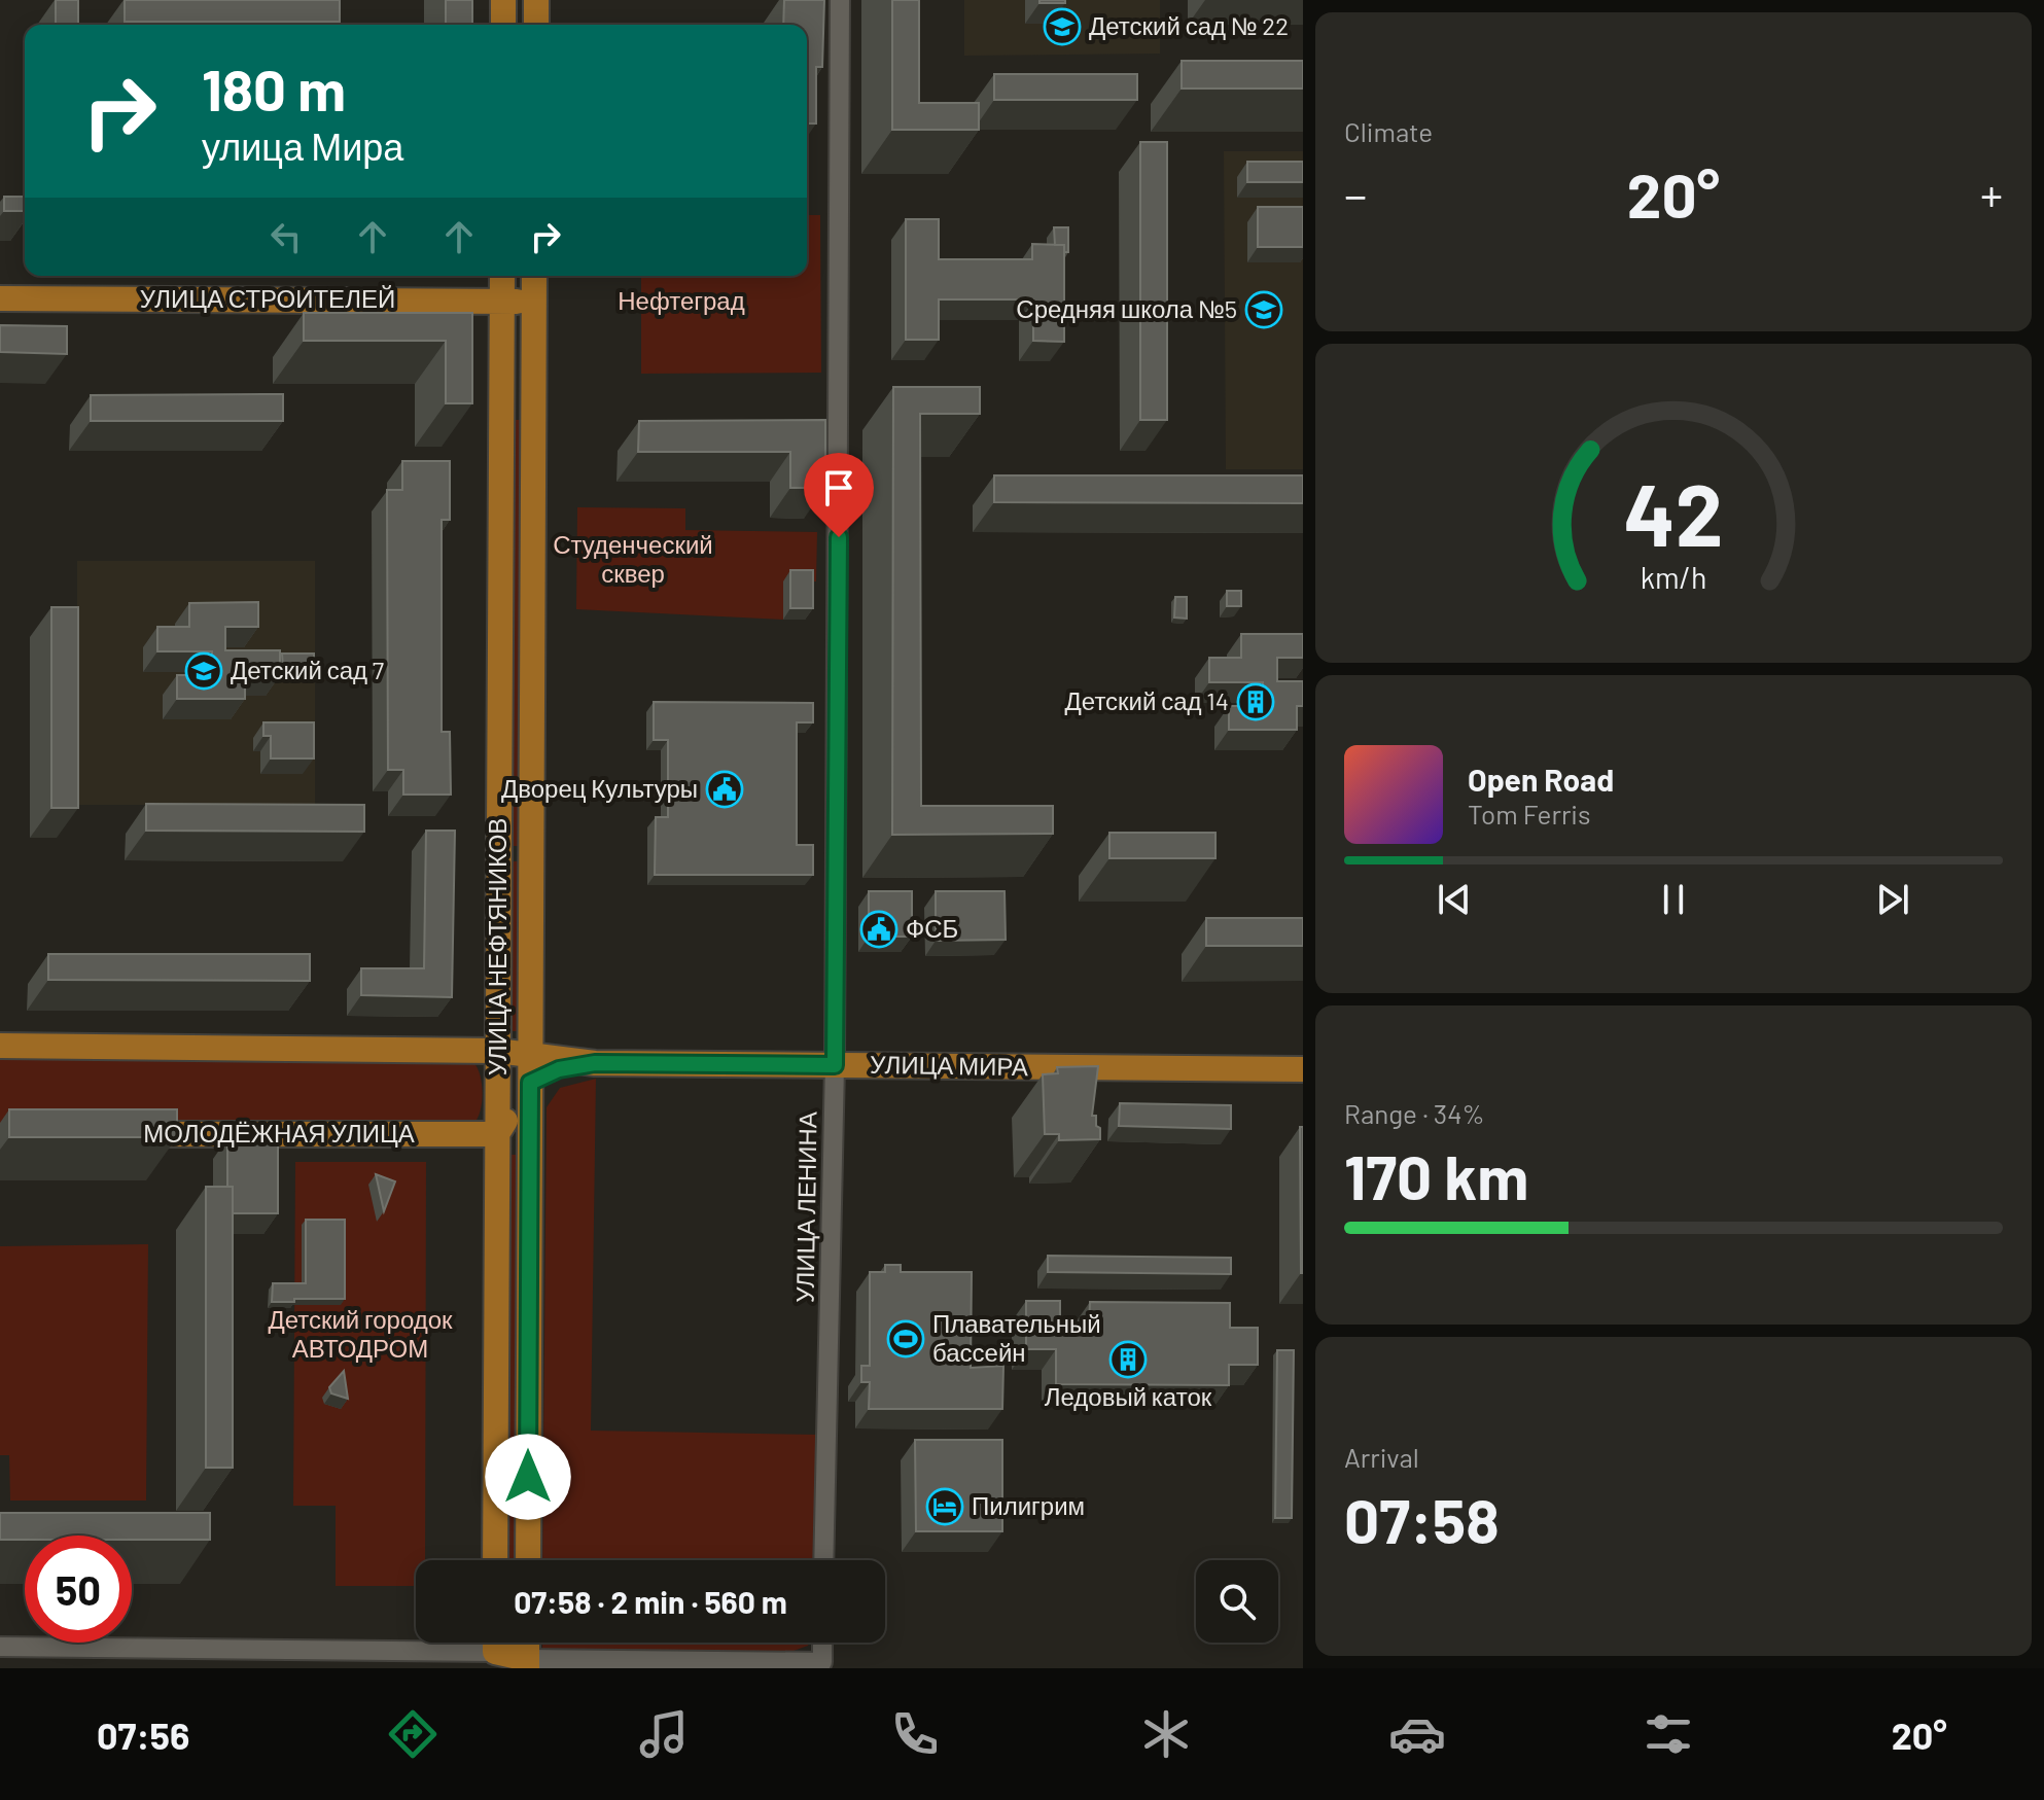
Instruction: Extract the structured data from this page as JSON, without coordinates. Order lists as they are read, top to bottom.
{
  "streets": {
    "main road": [
      "УЛИЦА СТРОИТЕЛЕЙ",
      "УЛИЦА НЕФТЯНИКОВ",
      "УЛИЦА МИРА",
      "МОЛОДЁЖНАЯ УЛИЦА"
    ],
    "street": ["УЛИЦА ЛЕНИНА"]
  },
  "crossings": [
    ["УЛИЦА СТРОИТЕЛЕЙ", "УЛИЦА НЕФТЯНИКОВ"],
    ["УЛИЦА НЕФТЯНИКОВ", "УЛИЦА МИРА"],
    ["УЛИЦА НЕФТЯНИКОВ", "МОЛОДЁЖНАЯ УЛИЦА"],
    ["УЛИЦА МИРА", "УЛИЦА ЛЕНИНА"]
  ],
  "parks": ["Нефтеград", "Студенческий сквер", "Детский городок АВТОДРОМ"],
  "places": {
    "school or university": ["Детский сад № 22", "Средняя школа №5", "Детский сад 7"],
    "building": ["Детский сад 14", "Ледовый каток"],
    "public building": ["Дворец Культуры", "ФСБ"],
    "sports": ["Плавательный бассейн"],
    "hotel": ["Пилигрим"]
  },
  "page": {
    "tile": [
      "Climate",
      ["Range · 34%", "170 km"],
      ["Arrival", "07:58"]
    ],
    "turn": ["180 m", "улица Мира"],
    "heat": ["−", "20°", "+"],
    "song": ["Open Road", "Tom Ferris"],
    "limit": "50",
    "trip": "07:58 · 2 min · 560 m",
    "tabs": ["07:56", "20°"],
    "gauge": ["42", "km/h"]
  }
}
